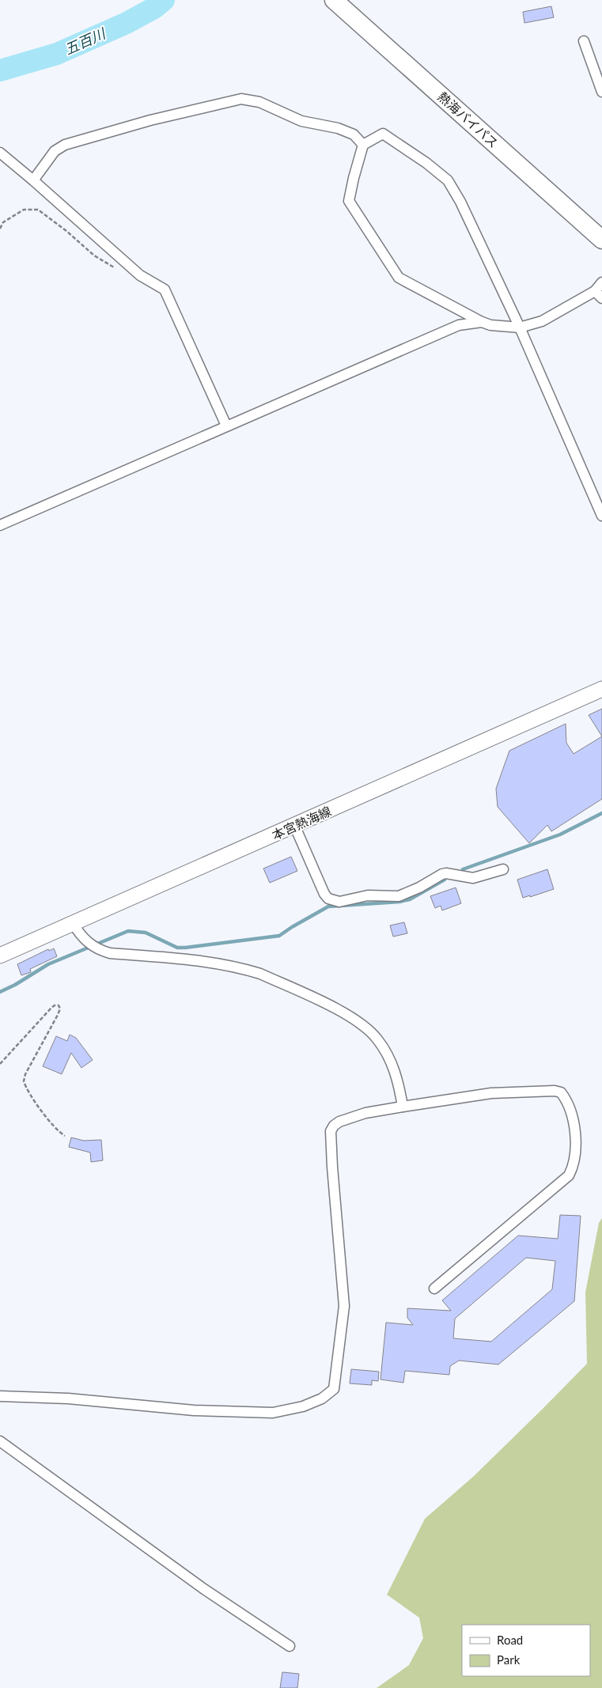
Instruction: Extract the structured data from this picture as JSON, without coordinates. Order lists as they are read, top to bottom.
{
  "streets": {
    "highway": ["熱海バイパス"],
    "main road": ["本宮熱海線"]
  },
  "water": ["五百川"],
  "legend": ["Road", "Park"]
}
